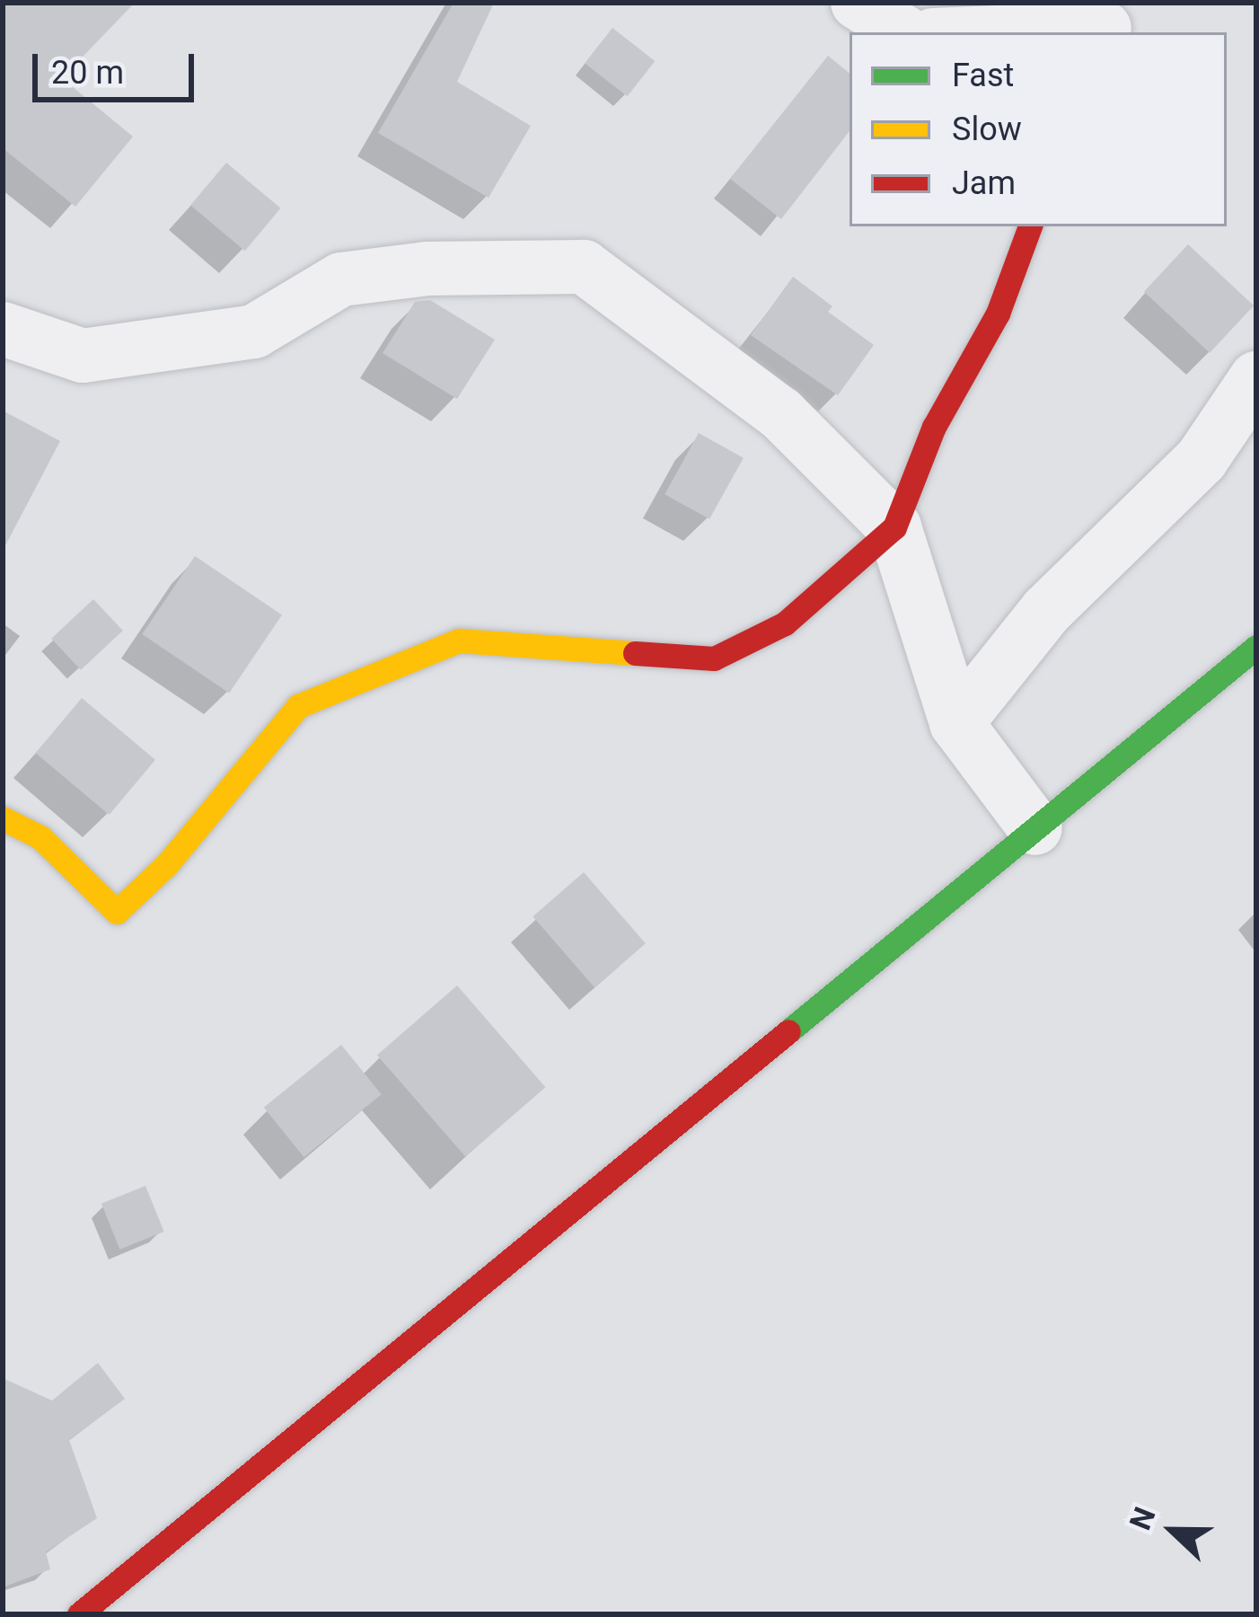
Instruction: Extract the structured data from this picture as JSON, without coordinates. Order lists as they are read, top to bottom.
{
  "legend": ["Fast", "Slow", "Jam"],
  "scale_bar": "20 m",
  "north": "left"
}
